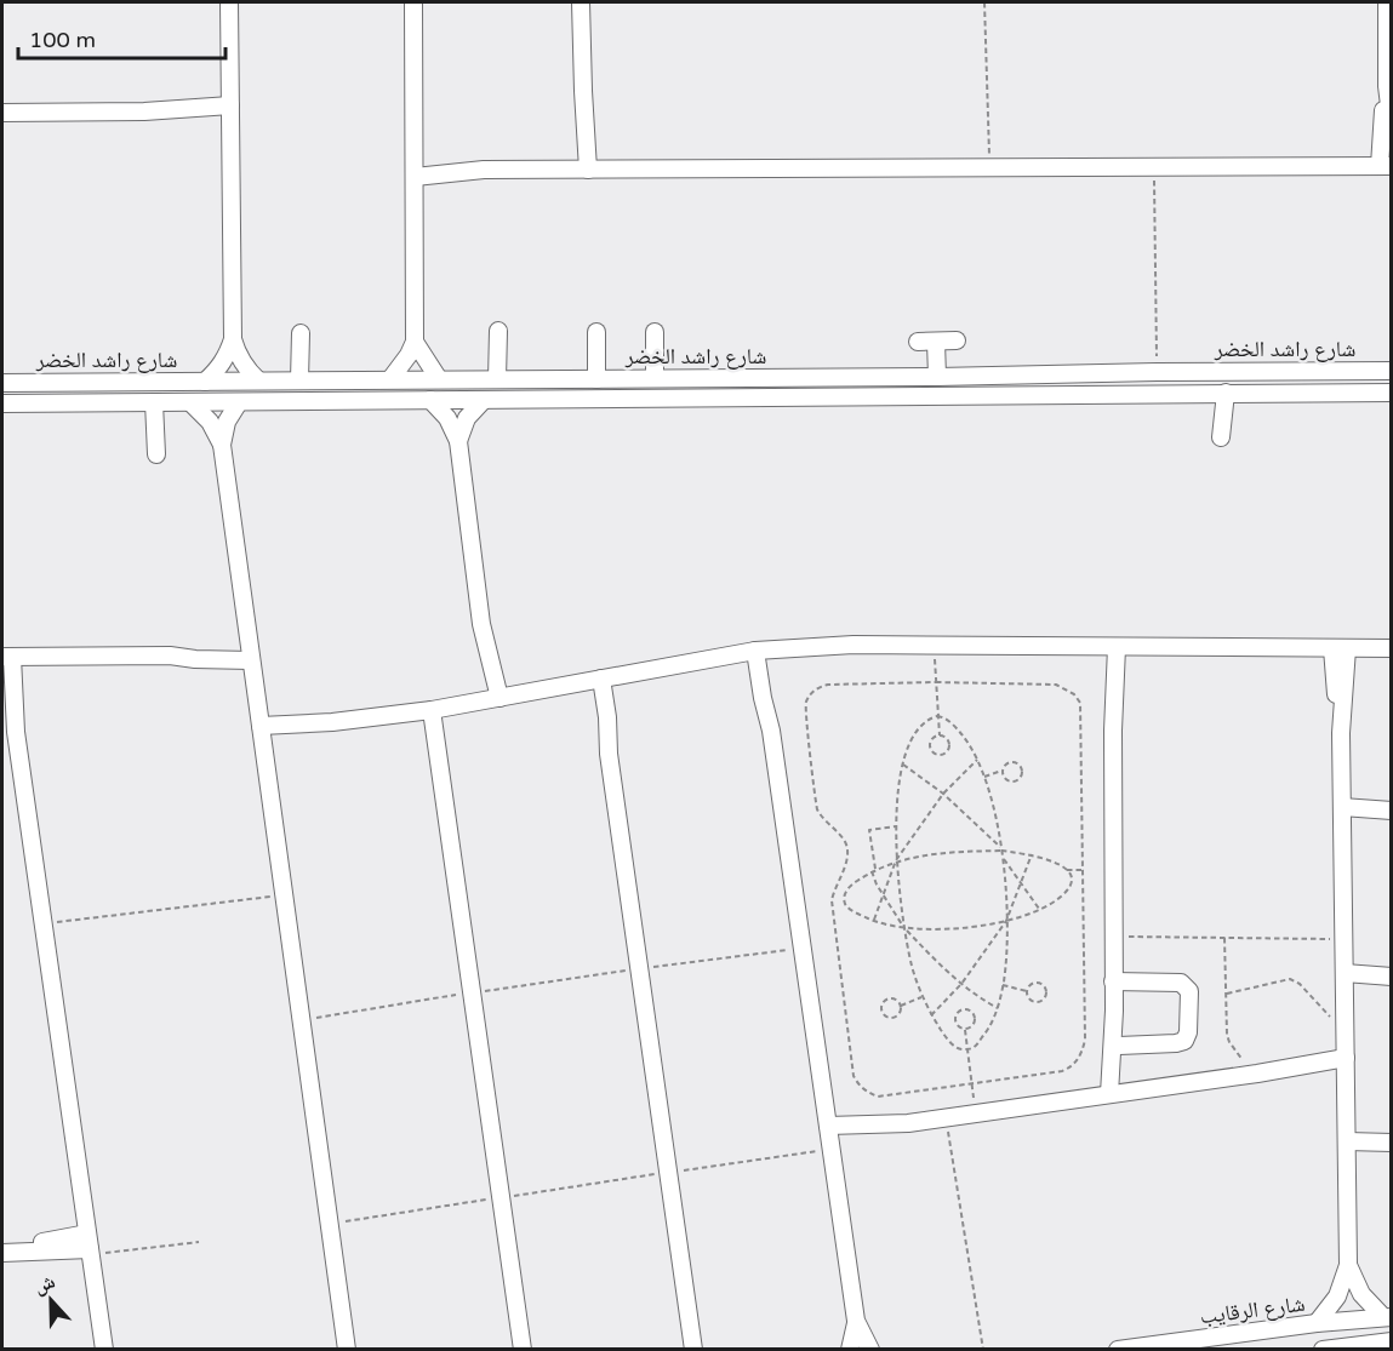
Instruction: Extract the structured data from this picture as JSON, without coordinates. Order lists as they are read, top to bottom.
{
  "streets": {
    "street": ["شارع راشد الخضر", "شارع الرقايب"]
  },
  "scale_bar": "100 m",
  "north": "top"
}
